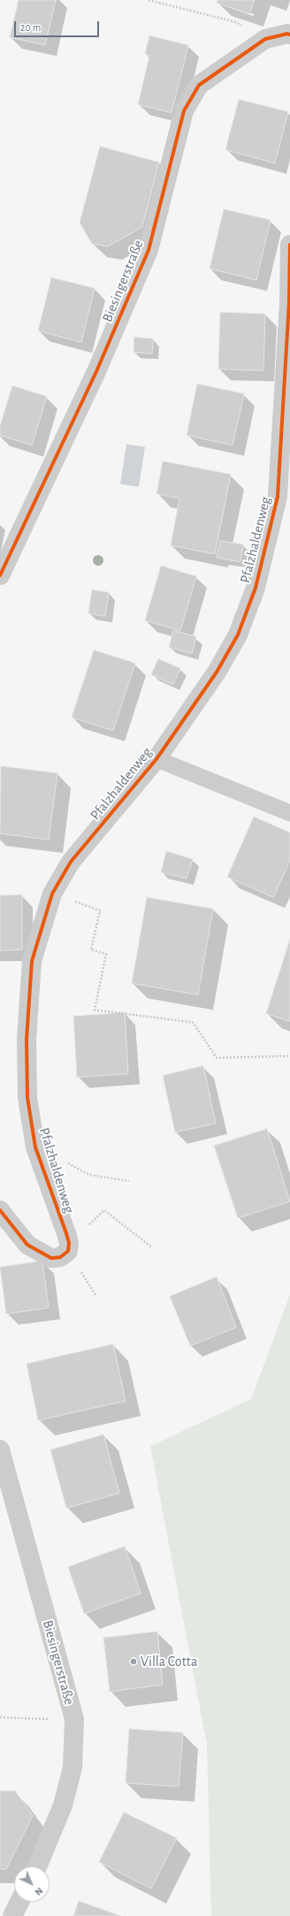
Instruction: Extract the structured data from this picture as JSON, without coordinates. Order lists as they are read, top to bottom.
{
  "streets": {
    "street": ["Biesingerstraße", "Pfalzhaldenweg"]
  },
  "places": ["Villa Cotta"],
  "scale_bar": "20 m",
  "north": "bottom right"
}
